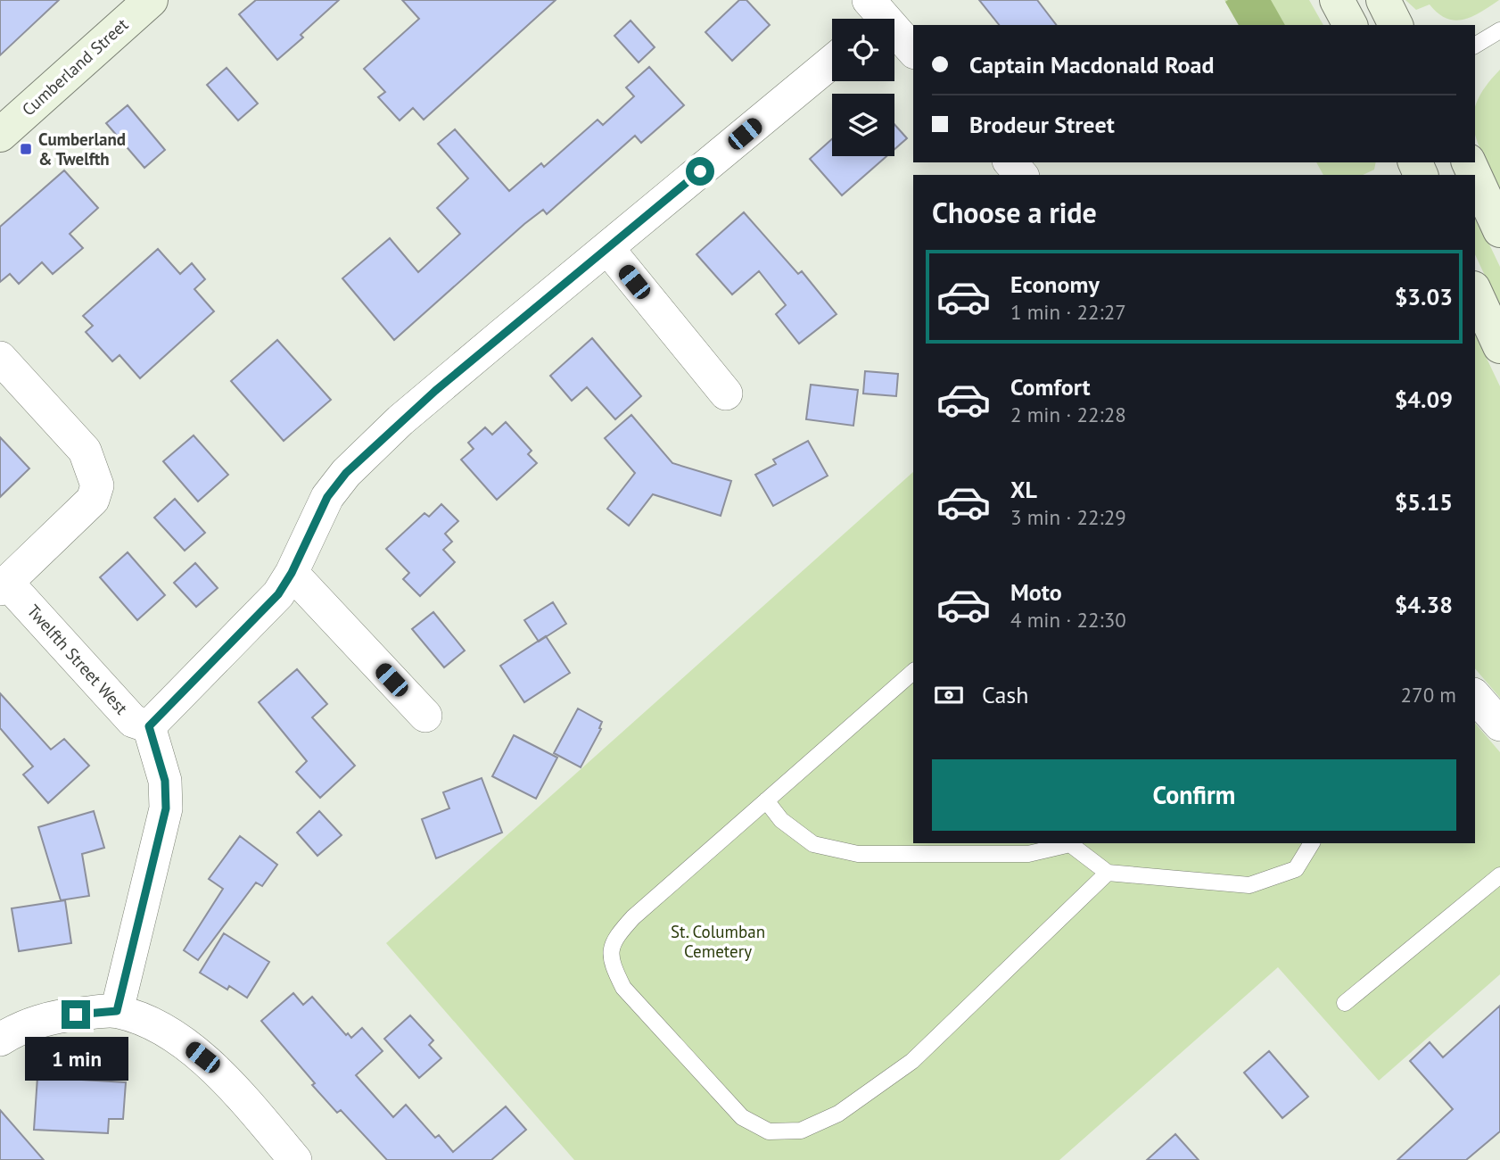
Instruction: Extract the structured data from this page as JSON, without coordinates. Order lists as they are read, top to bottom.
{
  "streets": {
    "main road": ["Cumberland Street"],
    "street": ["Twelfth Street West"]
  },
  "parks": ["St. Columban Cemetery"],
  "places": {
    "transit": ["Cumberland & Twelfth"]
  },
  "page": {
    "banner": ["Captain Macdonald Road", "Brodeur Street"],
    "heading": "Choose a ride",
    "list": [
      {
        "name": "Economy",
        "note": "1 min · 22:27",
        "value": "$3.03"
      },
      {
        "name": "Comfort",
        "note": "2 min · 22:28",
        "value": "$4.09"
      },
      {
        "name": "XL",
        "note": "3 min · 22:29",
        "value": "$5.15"
      },
      {
        "name": "Moto",
        "note": "4 min · 22:30",
        "value": "$4.38"
      }
    ],
    "pay": ["Cash", "270 m"],
    "buttons": "Confirm",
    "bubble": "1 min"
  }
}
